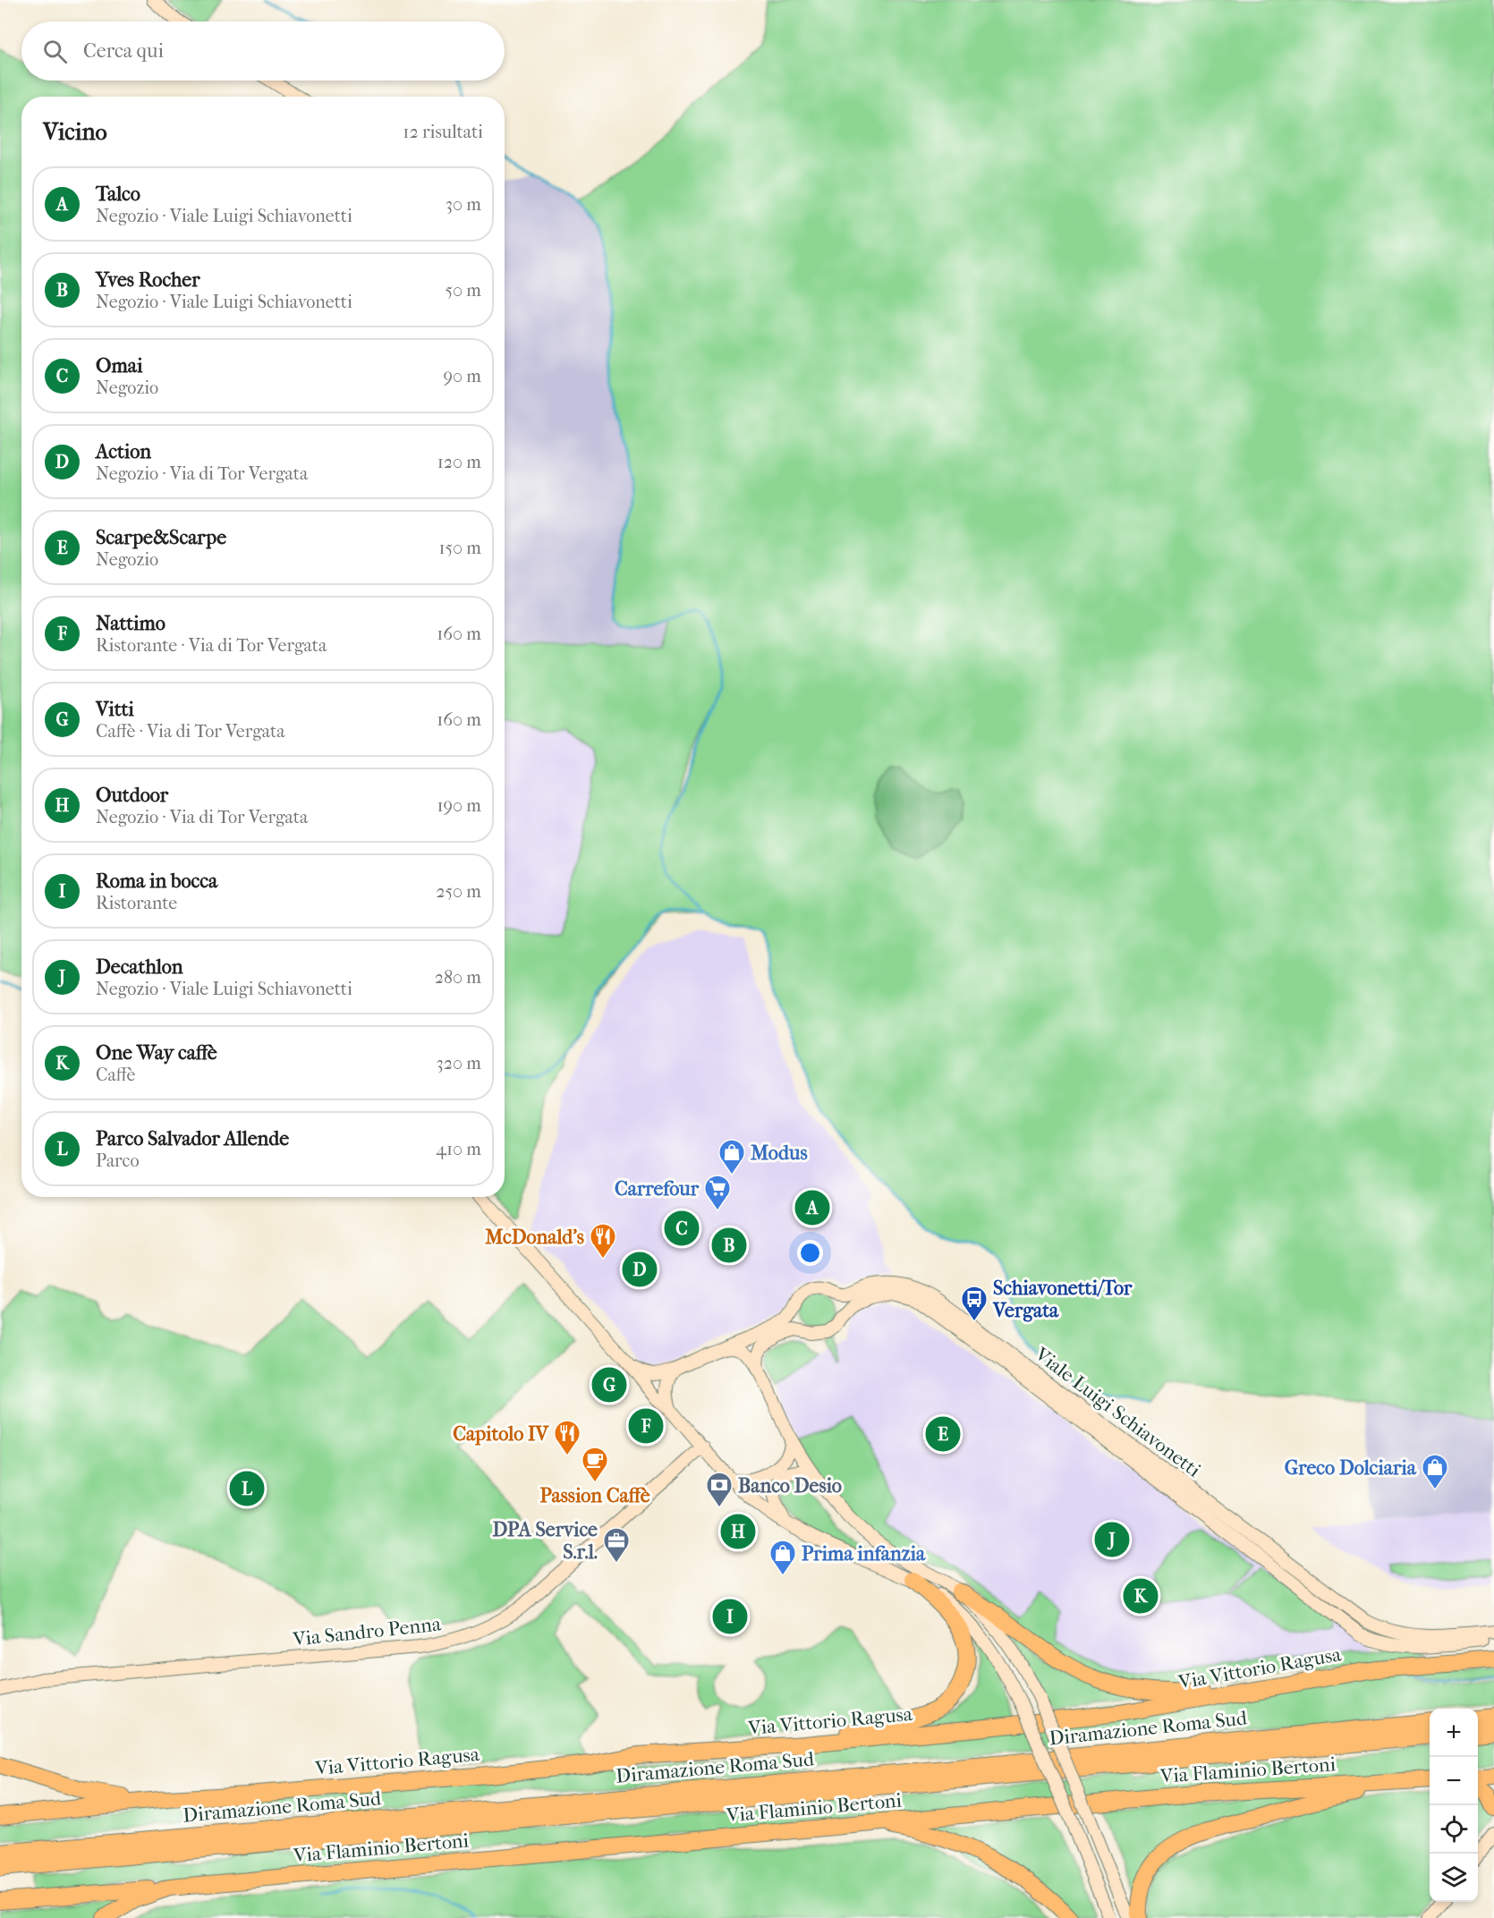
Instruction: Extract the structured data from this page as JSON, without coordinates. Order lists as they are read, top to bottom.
{
  "streets": {
    "highway": ["Via Vittorio Ragusa", "Diramazione Roma Sud", "Via Flaminio Bertoni"],
    "street": ["Viale Luigi Schiavonetti", "Via Sandro Penna"]
  },
  "crossings": [
    ["Viale Luigi Schiavonetti", "Via Sandro Penna"]
  ],
  "places": {
    "shop": ["Modus", "Greco Dolciaria", "Prima infanzia"],
    "supermarket": ["Carrefour"],
    "restaurant": ["McDonald's", "Capitolo IV"],
    "bus stop": ["Schiavonetti/Tor Vergata"],
    "cafe": ["Passion Caffè"],
    "bank": ["Banco Desio"],
    "office": ["DPA Service S.r.l."]
  },
  "page": {
    "search": "Cerca qui",
    "heading": ["Vicino", "12 risultati"],
    "list": [
      {
        "mark": "A",
        "name": "Talco",
        "note": "Negozio · Viale Luigi Schiavonetti",
        "value": "30 m"
      },
      {
        "mark": "B",
        "name": "Yves Rocher",
        "note": "Negozio · Viale Luigi Schiavonetti",
        "value": "50 m"
      },
      {
        "mark": "C",
        "name": "Omai",
        "note": "Negozio",
        "value": "90 m"
      },
      {
        "mark": "D",
        "name": "Action",
        "note": "Negozio · Via di Tor Vergata",
        "value": "120 m"
      },
      {
        "mark": "E",
        "name": "Scarpe&Scarpe",
        "note": "Negozio",
        "value": "150 m"
      },
      {
        "mark": "F",
        "name": "Nattimo",
        "note": "Ristorante · Via di Tor Vergata",
        "value": "160 m"
      },
      {
        "mark": "G",
        "name": "Vitti",
        "note": "Caffè · Via di Tor Vergata",
        "value": "160 m"
      },
      {
        "mark": "H",
        "name": "Outdoor",
        "note": "Negozio · Via di Tor Vergata",
        "value": "190 m"
      },
      {
        "mark": "I",
        "name": "Roma in bocca",
        "note": "Ristorante",
        "value": "250 m"
      },
      {
        "mark": "J",
        "name": "Decathlon",
        "note": "Negozio · Viale Luigi Schiavonetti",
        "value": "280 m"
      },
      {
        "mark": "K",
        "name": "One Way caffè",
        "note": "Caffè",
        "value": "320 m"
      },
      {
        "mark": "L",
        "name": "Parco Salvador Allende",
        "note": "Parco",
        "value": "410 m"
      }
    ],
    "pins": [
      "A",
      "C",
      "B",
      "D",
      "G",
      "F",
      "E",
      "L",
      "H",
      "J",
      "K",
      "I"
    ],
    "map_buttons": ["+", "−"]
  }
}
